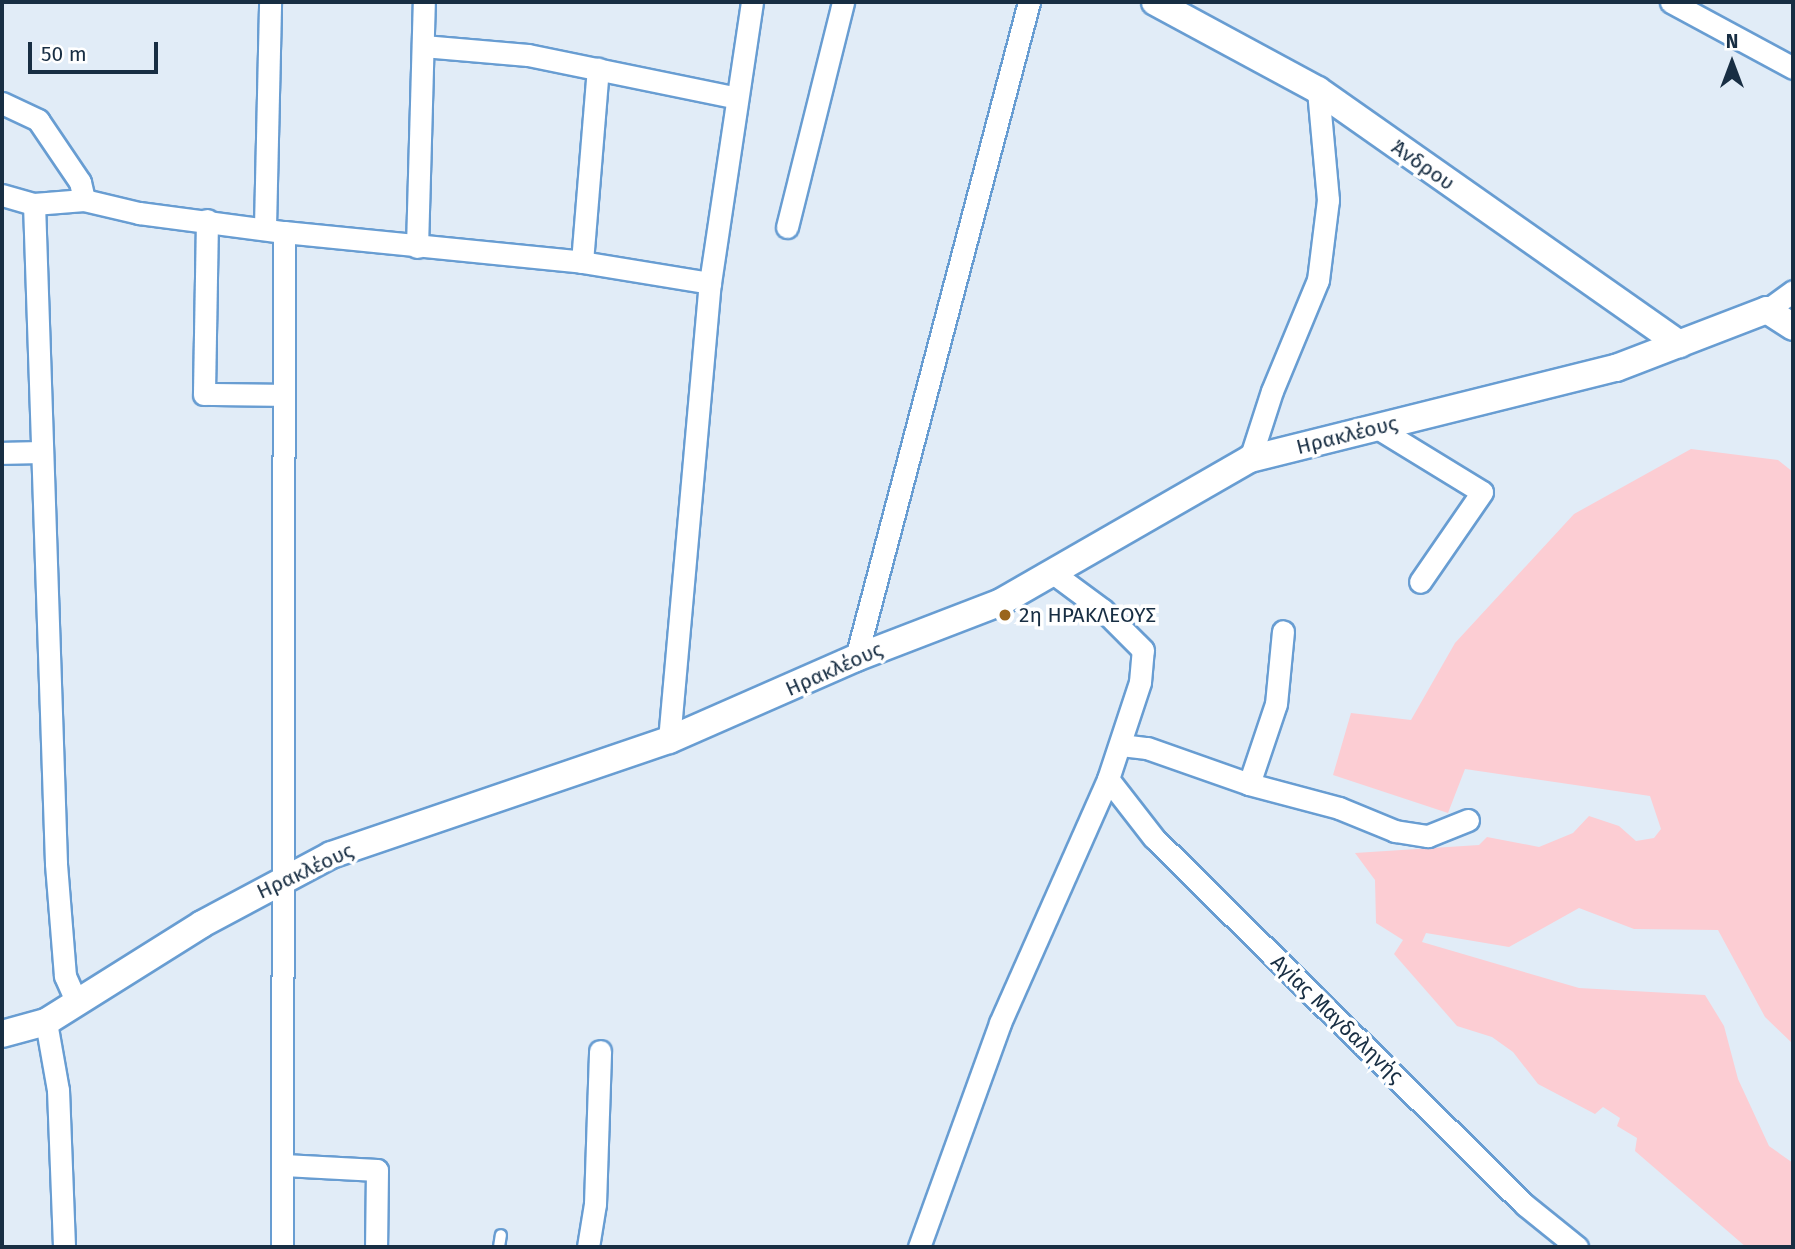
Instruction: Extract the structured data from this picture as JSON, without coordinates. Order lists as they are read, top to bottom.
{
  "streets": {
    "street": ["Άνδρου", "Ηρακλέους", "Αγίας Μαγδαληνής"]
  },
  "crossings": [
    ["Άνδρου", "Ηρακλέους"]
  ],
  "places": ["2η ΗΡΑΚΛΕΟΥΣ"],
  "scale_bar": "50 m",
  "north": "top"
}
